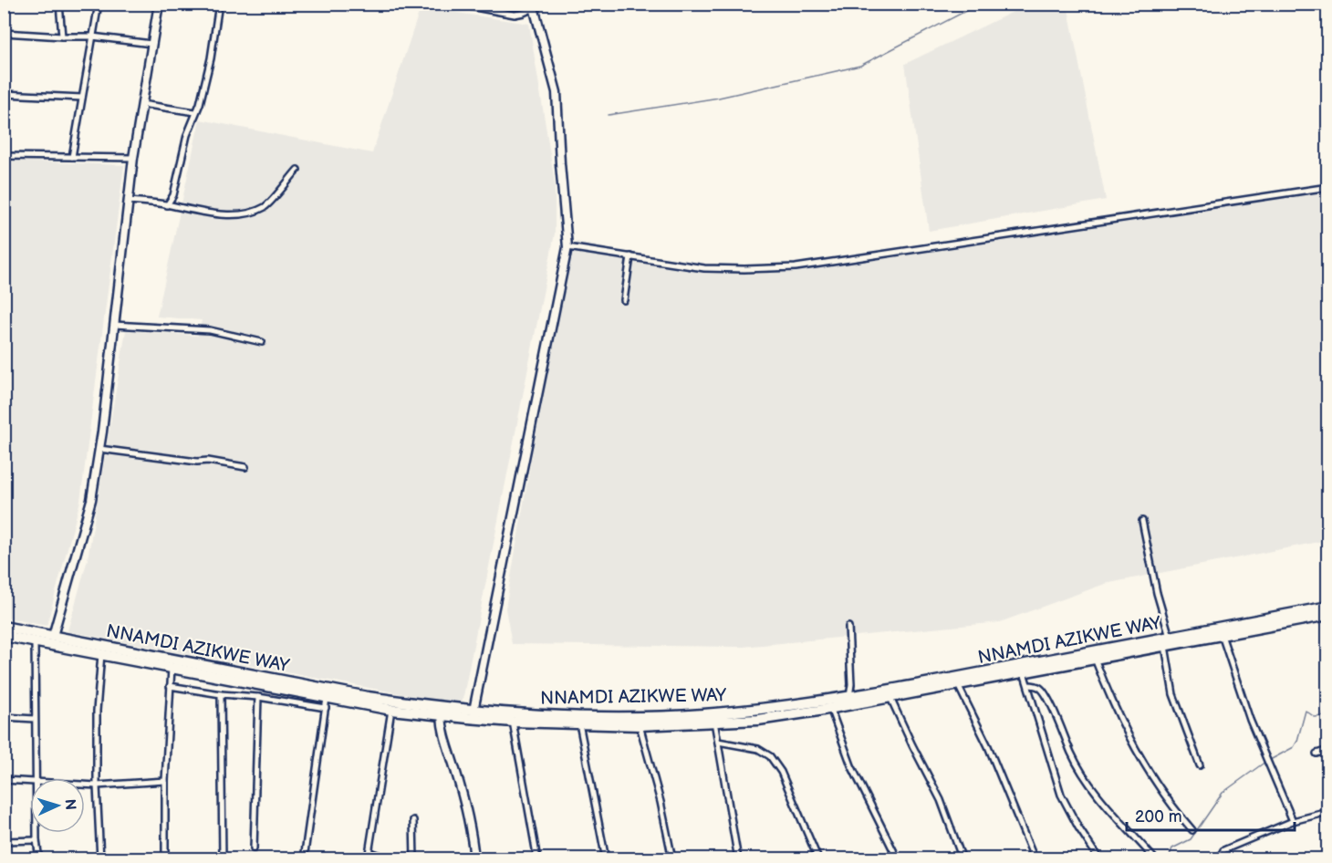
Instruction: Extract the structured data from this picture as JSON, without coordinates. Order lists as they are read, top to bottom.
{
  "streets": {
    "highway": ["NNAMDI AZIKWE WAY"]
  },
  "scale_bar": "200 m",
  "north": "right"
}
